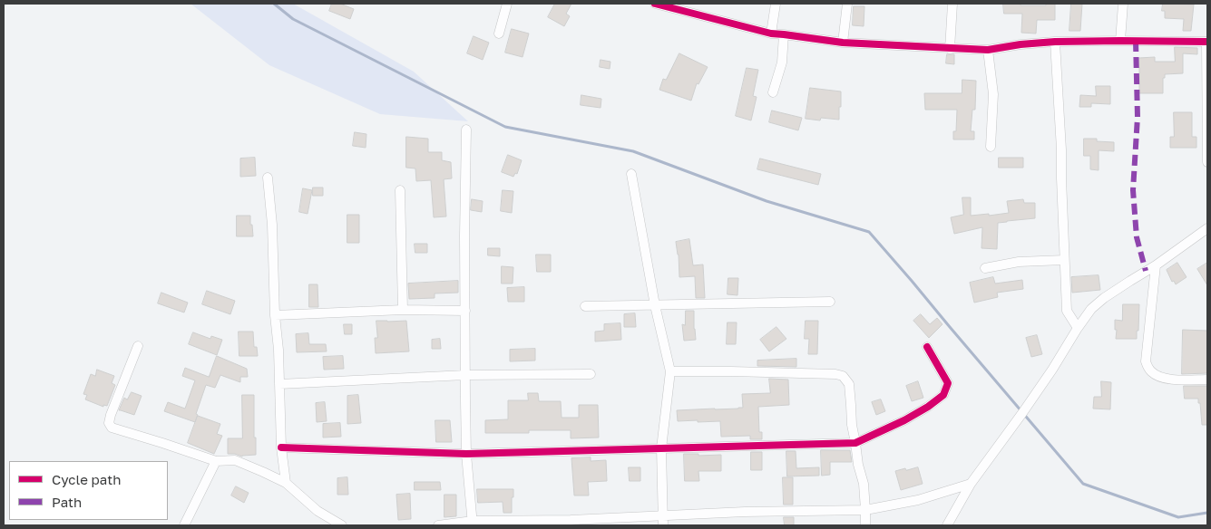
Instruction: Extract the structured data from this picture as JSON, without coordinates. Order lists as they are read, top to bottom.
{
  "legend": ["Cycle path", "Path"]
}
